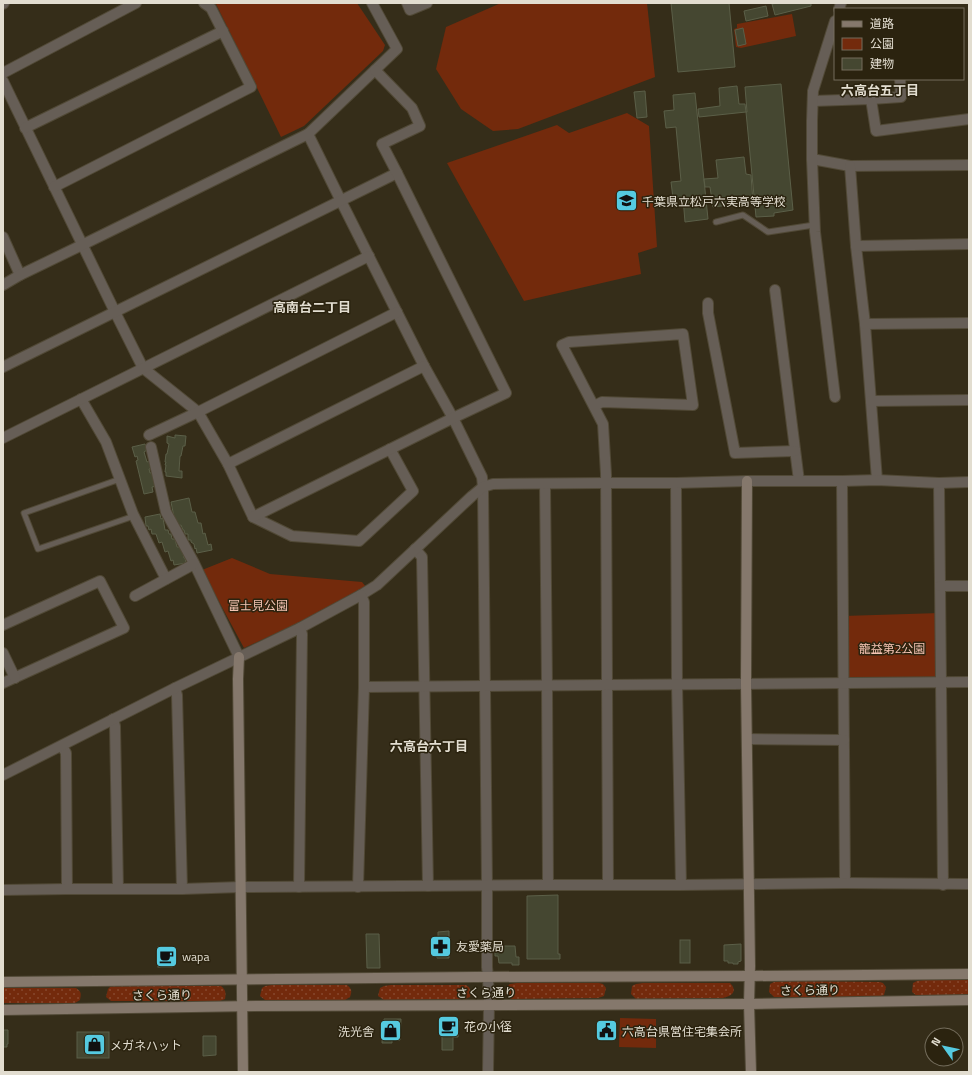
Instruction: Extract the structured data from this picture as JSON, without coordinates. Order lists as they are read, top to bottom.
{
  "streets": {
    "street": ["さくら通り"]
  },
  "districts": ["六高台五丁目", "高南台二丁目", "六高台六丁目"],
  "parks": ["富士見公園", "籠益第2公園"],
  "places": {
    "school or university": ["千葉県立松戸六実高等学校"],
    "pharmacy": ["友愛薬局"],
    "cafe": ["wapa", "花の小径"],
    "shop": ["洗光舎", "メガネハット"],
    "public building": ["六高台県営住宅集会所"]
  },
  "legend": ["道路", "公園", "建物"],
  "north": "top left"
}
